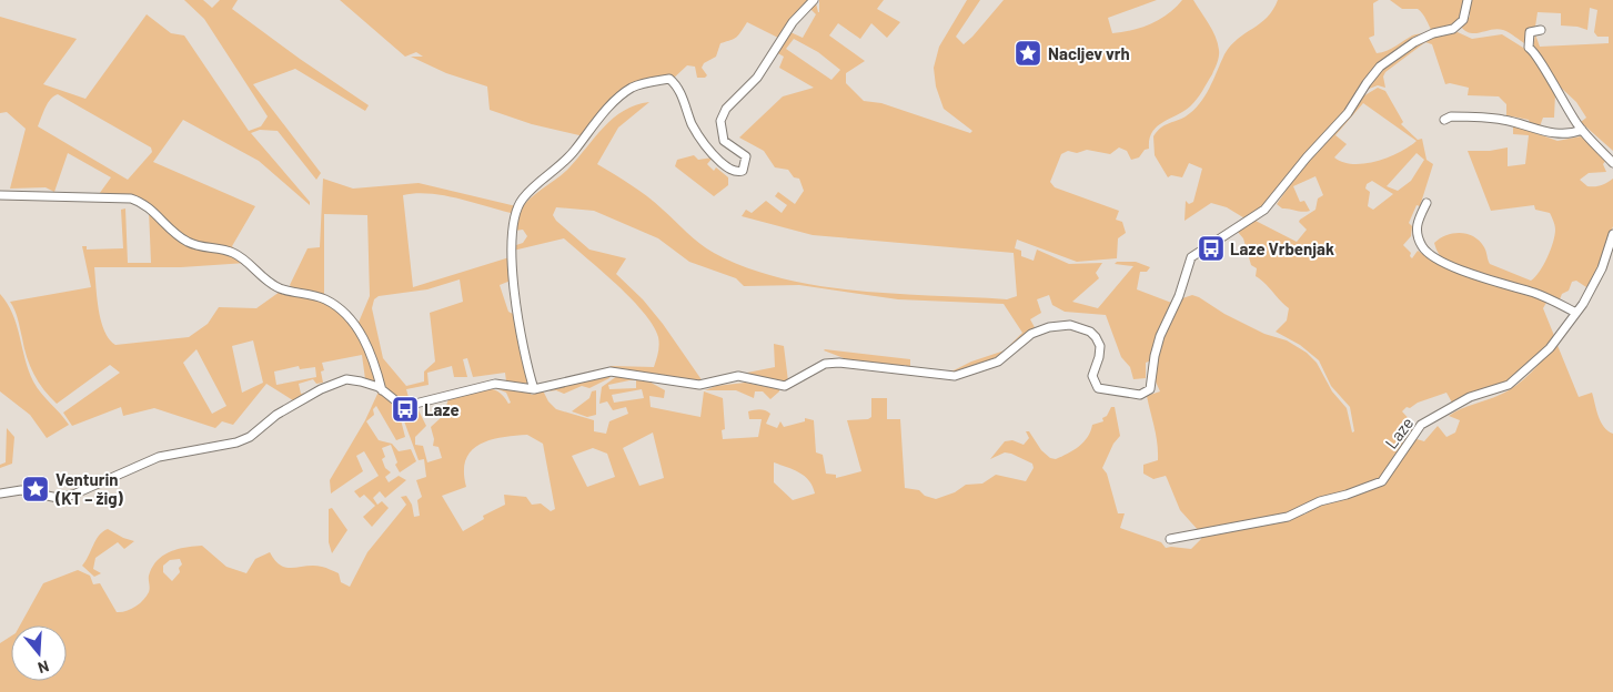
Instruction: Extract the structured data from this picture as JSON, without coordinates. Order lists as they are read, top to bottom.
{
  "streets": {
    "street": ["Laze"]
  },
  "places": {
    "place": ["Nacljev vrh", "Venturin (KT – žig)"],
    "bus stop": ["Laze Vrbenjak", "Laze"]
  },
  "north": "bottom"
}
